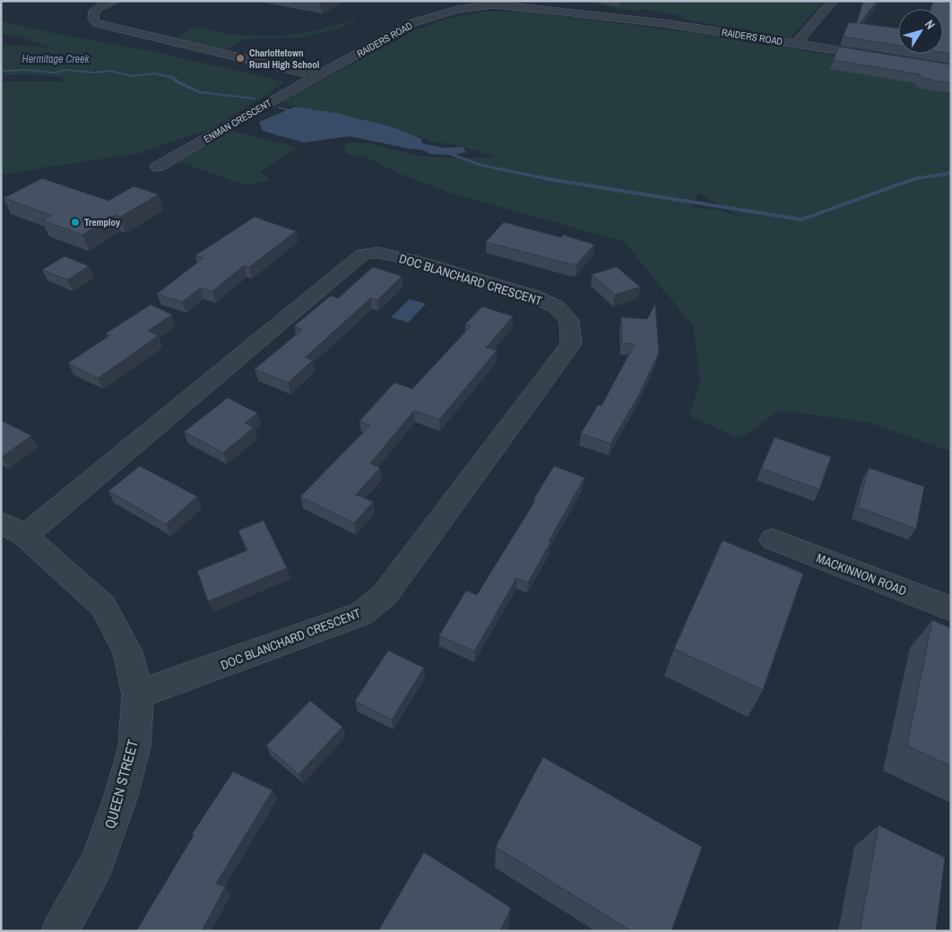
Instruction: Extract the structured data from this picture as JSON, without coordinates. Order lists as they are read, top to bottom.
{
  "streets": {
    "street": [
      "RAIDERS ROAD",
      "ENMAN CRESCENT",
      "DOC BLANCHARD CRESCENT",
      "MACKINNON ROAD",
      "QUEEN STREET"
    ]
  },
  "crossings": [
    ["RAIDERS ROAD", "ENMAN CRESCENT"],
    ["DOC BLANCHARD CRESCENT", "QUEEN STREET"]
  ],
  "water": ["Hermitage Creek"],
  "places": ["Charlottetown Rural High School", "Tremploy"],
  "north": "top right"
}
